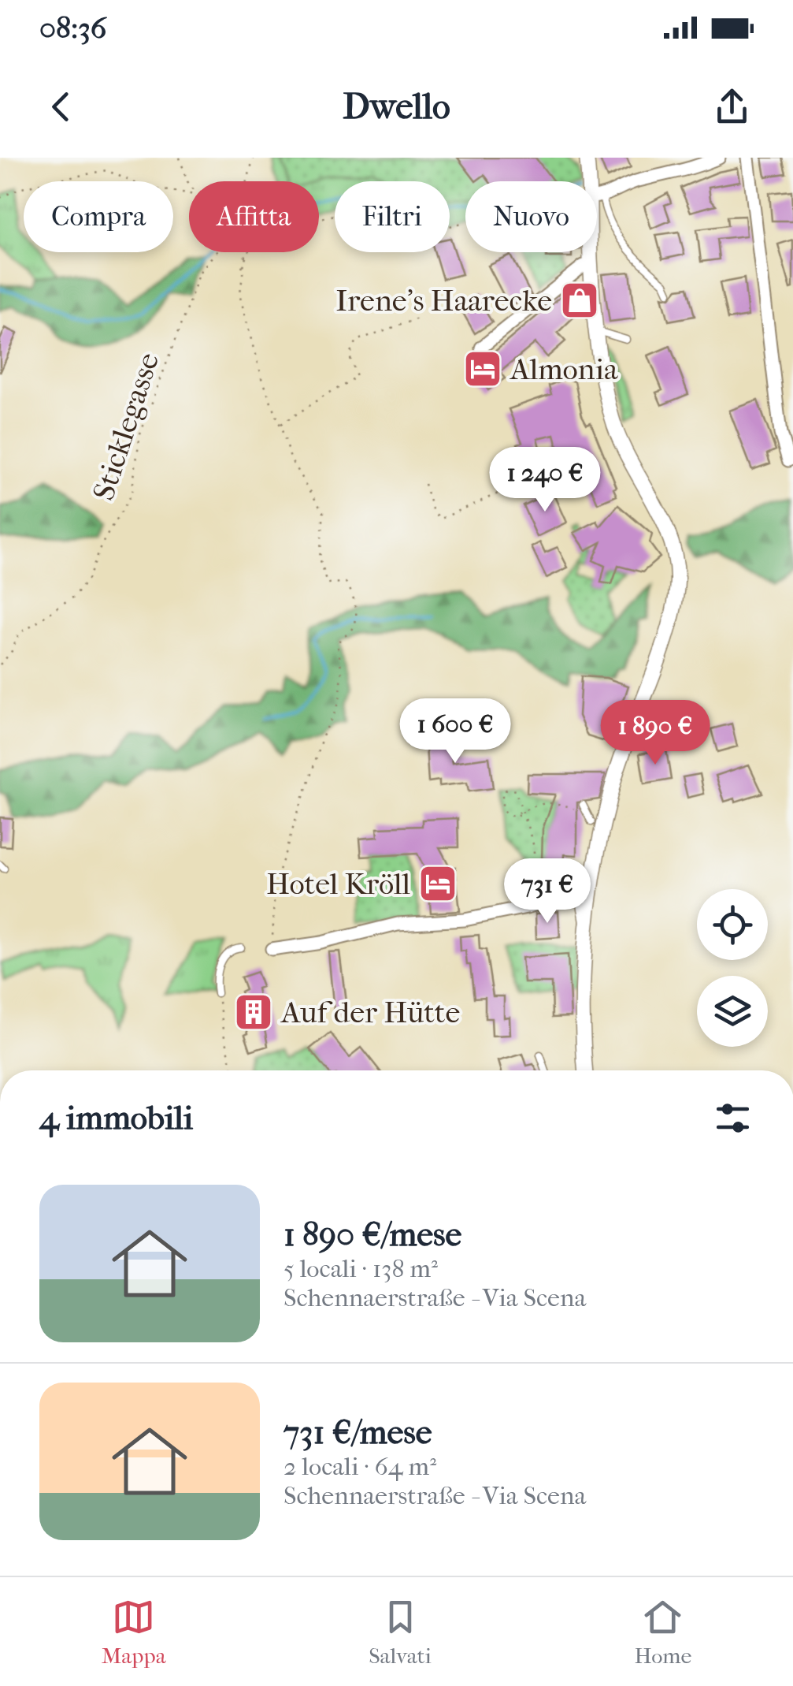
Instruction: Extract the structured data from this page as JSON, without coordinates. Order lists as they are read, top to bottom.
{
  "streets": {
    "path": ["Sticklegasse"]
  },
  "places": {
    "shop": ["Irene's Haarecke"],
    "hotel": ["Almonia", "Hotel Kröll"],
    "building": ["Auf der Hütte"]
  },
  "page": {
    "status": "08:36",
    "header": "Dwello",
    "chip": [
      "Compra",
      "Affitta",
      "Filtri",
      "Nuovo"
    ],
    "price": [
      "1 240 €",
      "1 600 €",
      "1 890 €",
      "731 €"
    ],
    "heading": "4 immobili",
    "list": [
      {
        "name": "1 890 €/mese",
        "note": "5 locali · 138 m² · Schennaerstraße - Via Scena"
      },
      {
        "name": "731 €/mese",
        "note": "2 locali · 64 m² · Schennaerstraße - Via Scena"
      }
    ],
    "tabs": ["Mappa", "Salvati", "Home"]
  }
}
